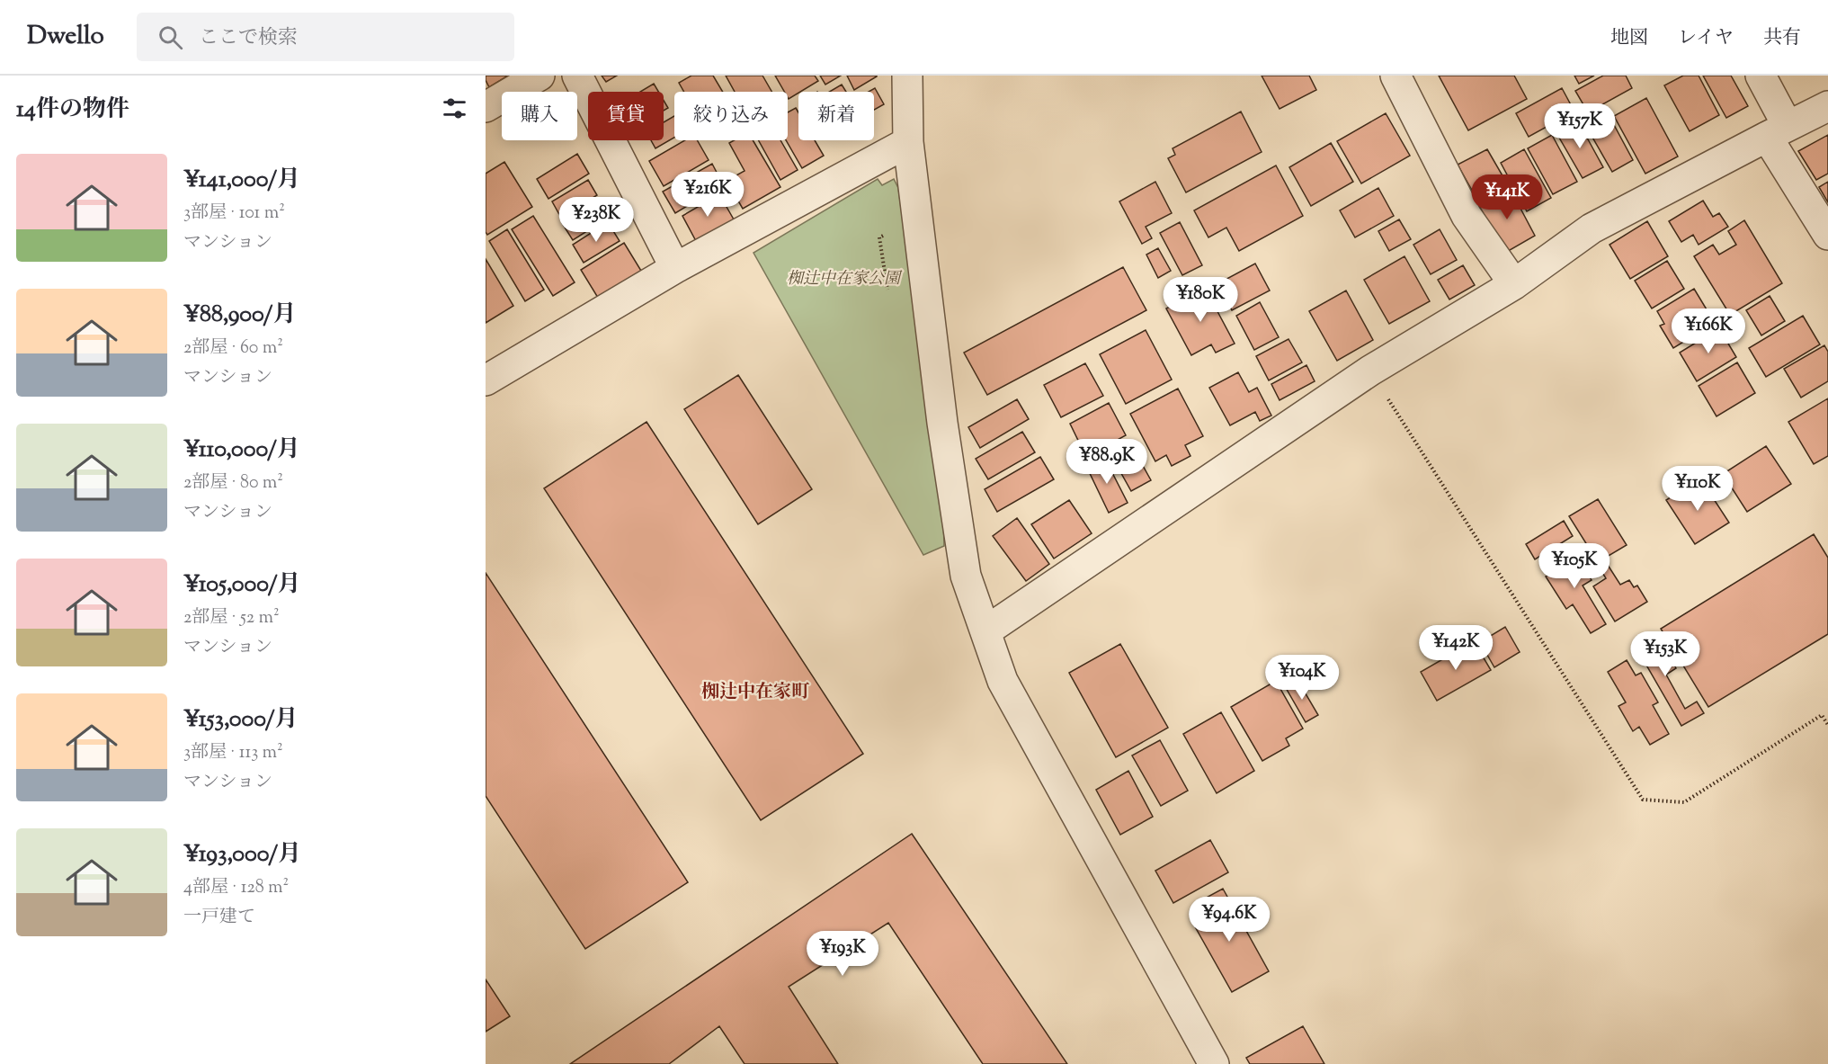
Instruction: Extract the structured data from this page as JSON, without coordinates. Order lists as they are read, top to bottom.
{
  "districts": ["椥辻中在家町"],
  "parks": ["椥辻中在家公園"],
  "page": {
    "header": "Dwello",
    "search": "ここで検索",
    "nav": ["地図", "レイヤ", "共有"],
    "heading": "14件の物件",
    "chip": [
      "購入",
      "賃貸",
      "絞り込み",
      "新着"
    ],
    "price": [
      "¥157K",
      "¥216K",
      "¥141K",
      "¥238K",
      "¥180K",
      "¥166K",
      "¥88.9K",
      "¥110K",
      "¥105K",
      "¥142K",
      "¥153K",
      "¥104K",
      "¥94.6K",
      "¥193K"
    ],
    "list": [
      {
        "name": "¥141,000/月",
        "note": "3部屋 · 101 m² · マンション"
      },
      {
        "name": "¥88,900/月",
        "note": "2部屋 · 60 m² · マンション"
      },
      {
        "name": "¥110,000/月",
        "note": "2部屋 · 80 m² · マンション"
      },
      {
        "name": "¥105,000/月",
        "note": "2部屋 · 52 m² · マンション"
      },
      {
        "name": "¥153,000/月",
        "note": "3部屋 · 113 m² · マンション"
      },
      {
        "name": "¥193,000/月",
        "note": "4部屋 · 128 m² · 一戸建て"
      }
    ]
  }
}
